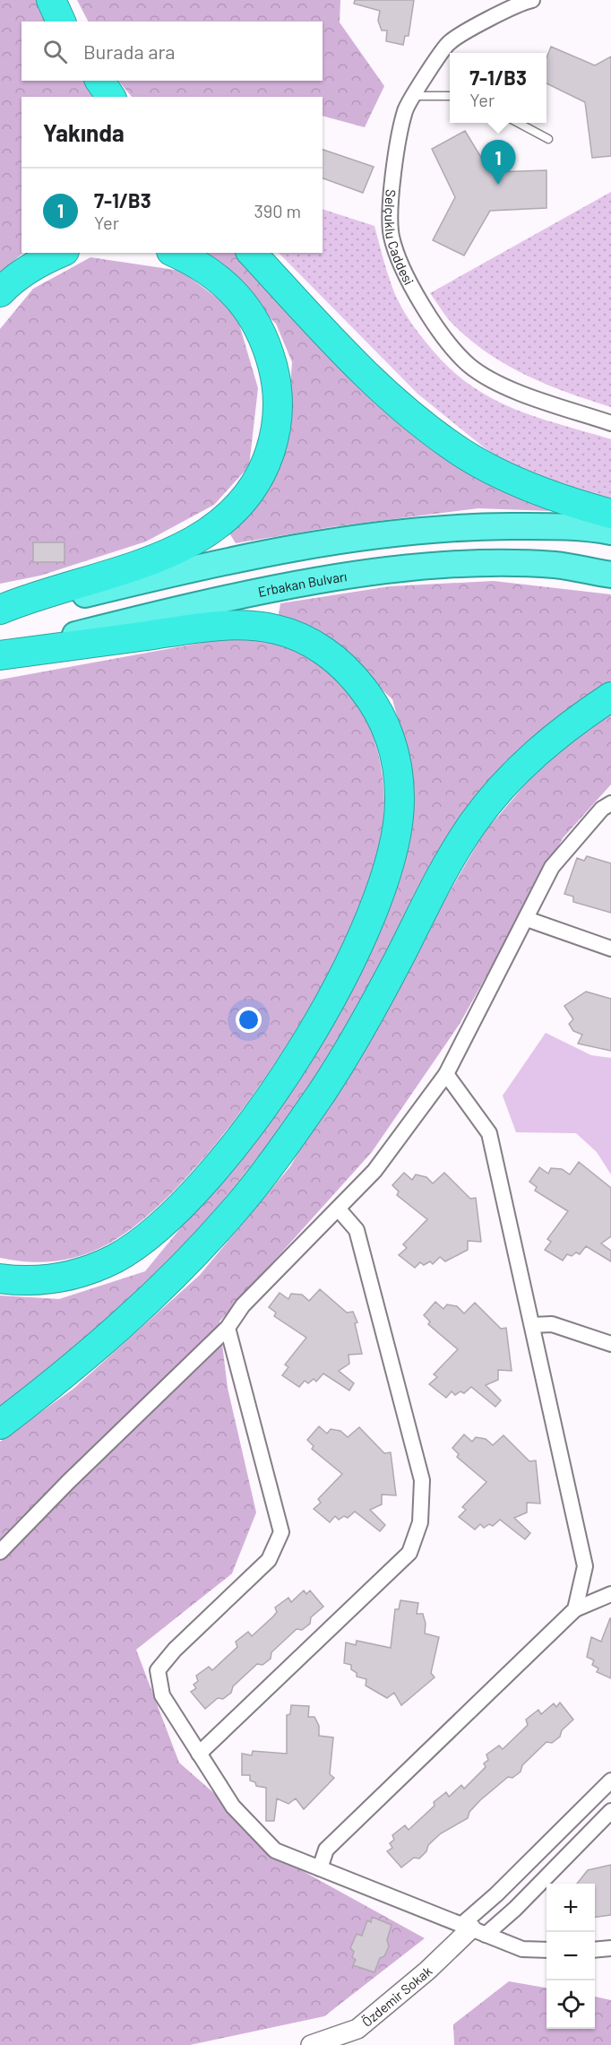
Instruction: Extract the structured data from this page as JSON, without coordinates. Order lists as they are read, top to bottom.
{
  "streets": {
    "highway": ["Erbakan Bulvarı"],
    "street": ["Selçuklu Caddesi", "Özdemir Sokak"]
  },
  "page": {
    "search": "Burada ara",
    "popup": ["7-1/B3", "Yer"],
    "heading": "Yakında",
    "pins": "1",
    "list": [
      {
        "mark": "1",
        "name": "7-1/B3",
        "note": "Yer",
        "value": "390 m"
      }
    ],
    "map_buttons": ["+", "−"]
  }
}
